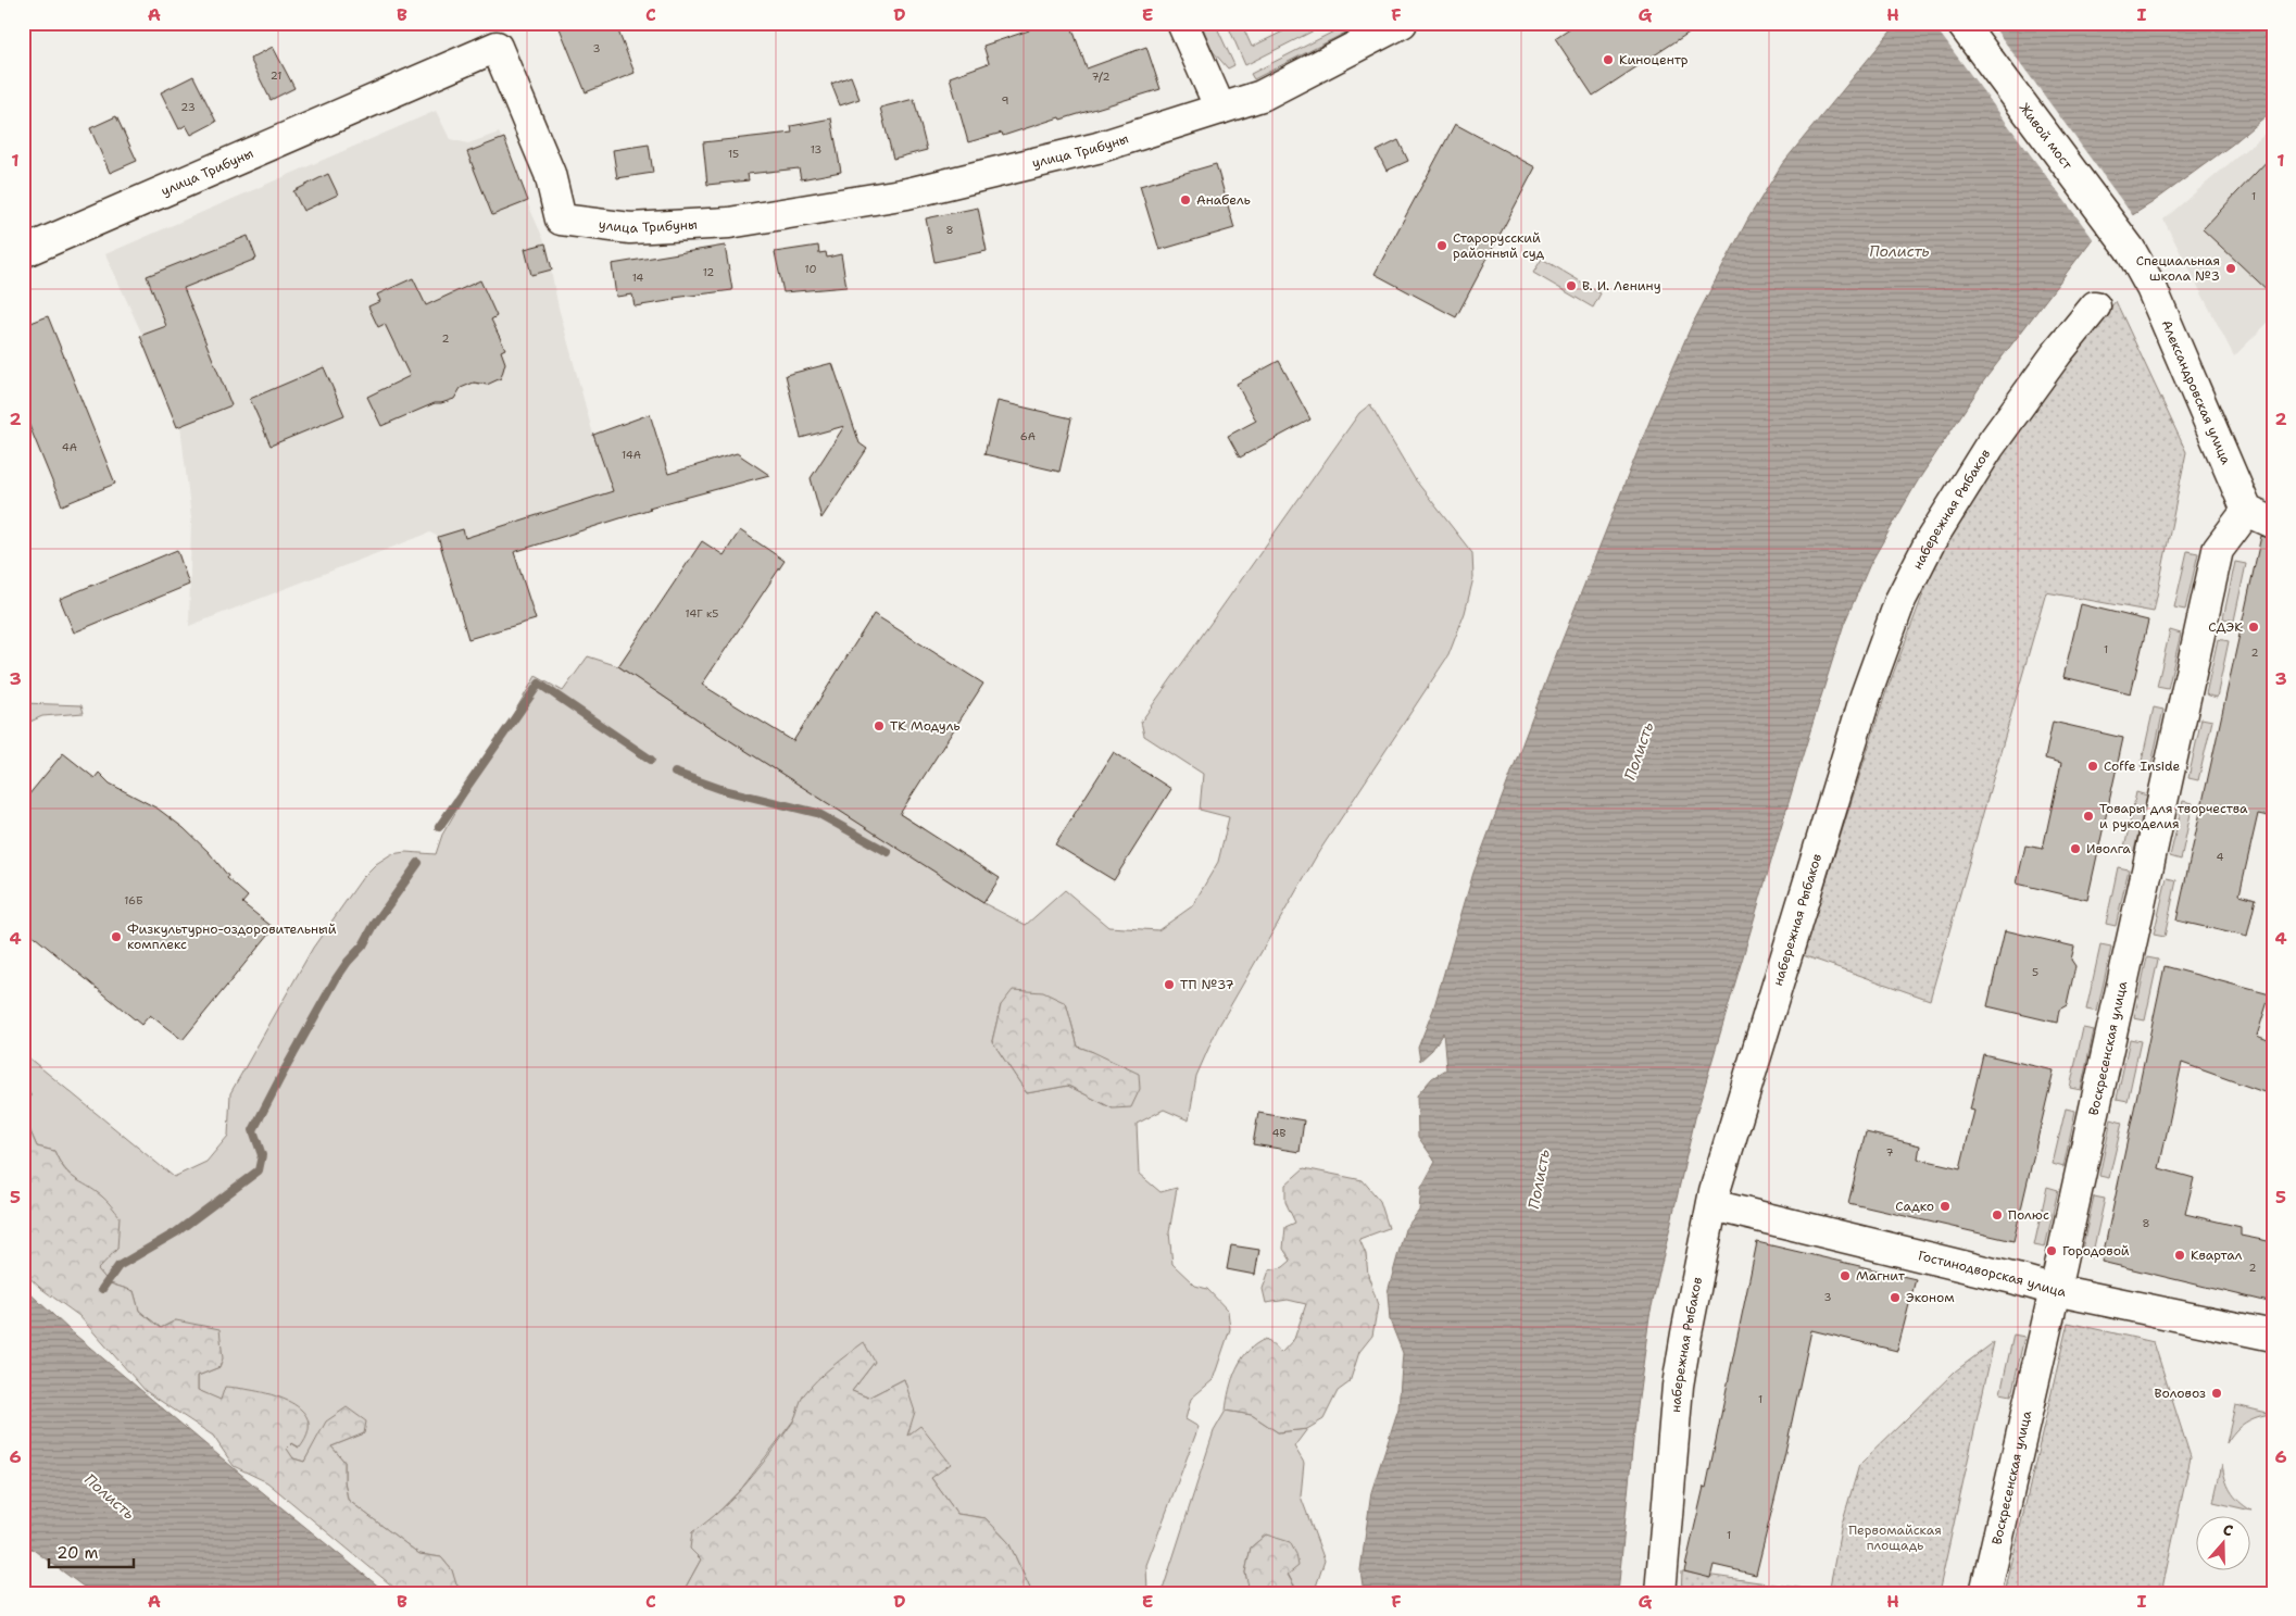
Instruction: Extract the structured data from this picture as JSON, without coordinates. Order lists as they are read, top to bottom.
{
  "streets": {
    "street": [
      "Живой мост",
      "улица Трибуны",
      "Александровская улица",
      "набережная Рыбаков",
      "Воскресенская улица",
      "Гостинодворская улица"
    ]
  },
  "crossings": [
    ["Живой мост", "Александровская улица"],
    ["Александровская улица", "Воскресенская улица"],
    ["набережная Рыбаков", "Гостинодворская улица"],
    ["Воскресенская улица", "Гостинодворская улица"]
  ],
  "water": ["Полисть"],
  "parks": ["Первомайская площадь"],
  "places": [
    "Киноцентр",
    "Анабель",
    "Старорусский районный суд",
    "Специальная школа №3",
    "В. И. Ленину",
    "СДЭК",
    "ТК Модуль",
    "Coffe Inside",
    "Товары для творчества и рукоделия",
    "Иволга",
    "Физкультурно-оздоровительный комплекс",
    "ТП №37",
    "Садко",
    "Полюс",
    "Городовой",
    "Квартал",
    "Магнит",
    "Эконом",
    "Воловоз"
  ],
  "house_numbers": [
    "3",
    "21",
    "7/2",
    "9",
    "23",
    "13",
    "15",
    "1",
    "8",
    "10",
    "12",
    "14",
    "2",
    "6А",
    "4А",
    "14А",
    "14Г к5",
    "1",
    "2",
    "4",
    "16Б",
    "5",
    "4В",
    "7",
    "8",
    "2",
    "3",
    "1",
    "1"
  ],
  "scale_bar": "20 m",
  "north": "top",
  "grid": {
    "columns": [
      "A",
      "B",
      "C",
      "D",
      "E",
      "F",
      "G",
      "H",
      "I"
    ],
    "rows": [
      "1",
      "2",
      "3",
      "4",
      "5",
      "6"
    ]
  }
}
